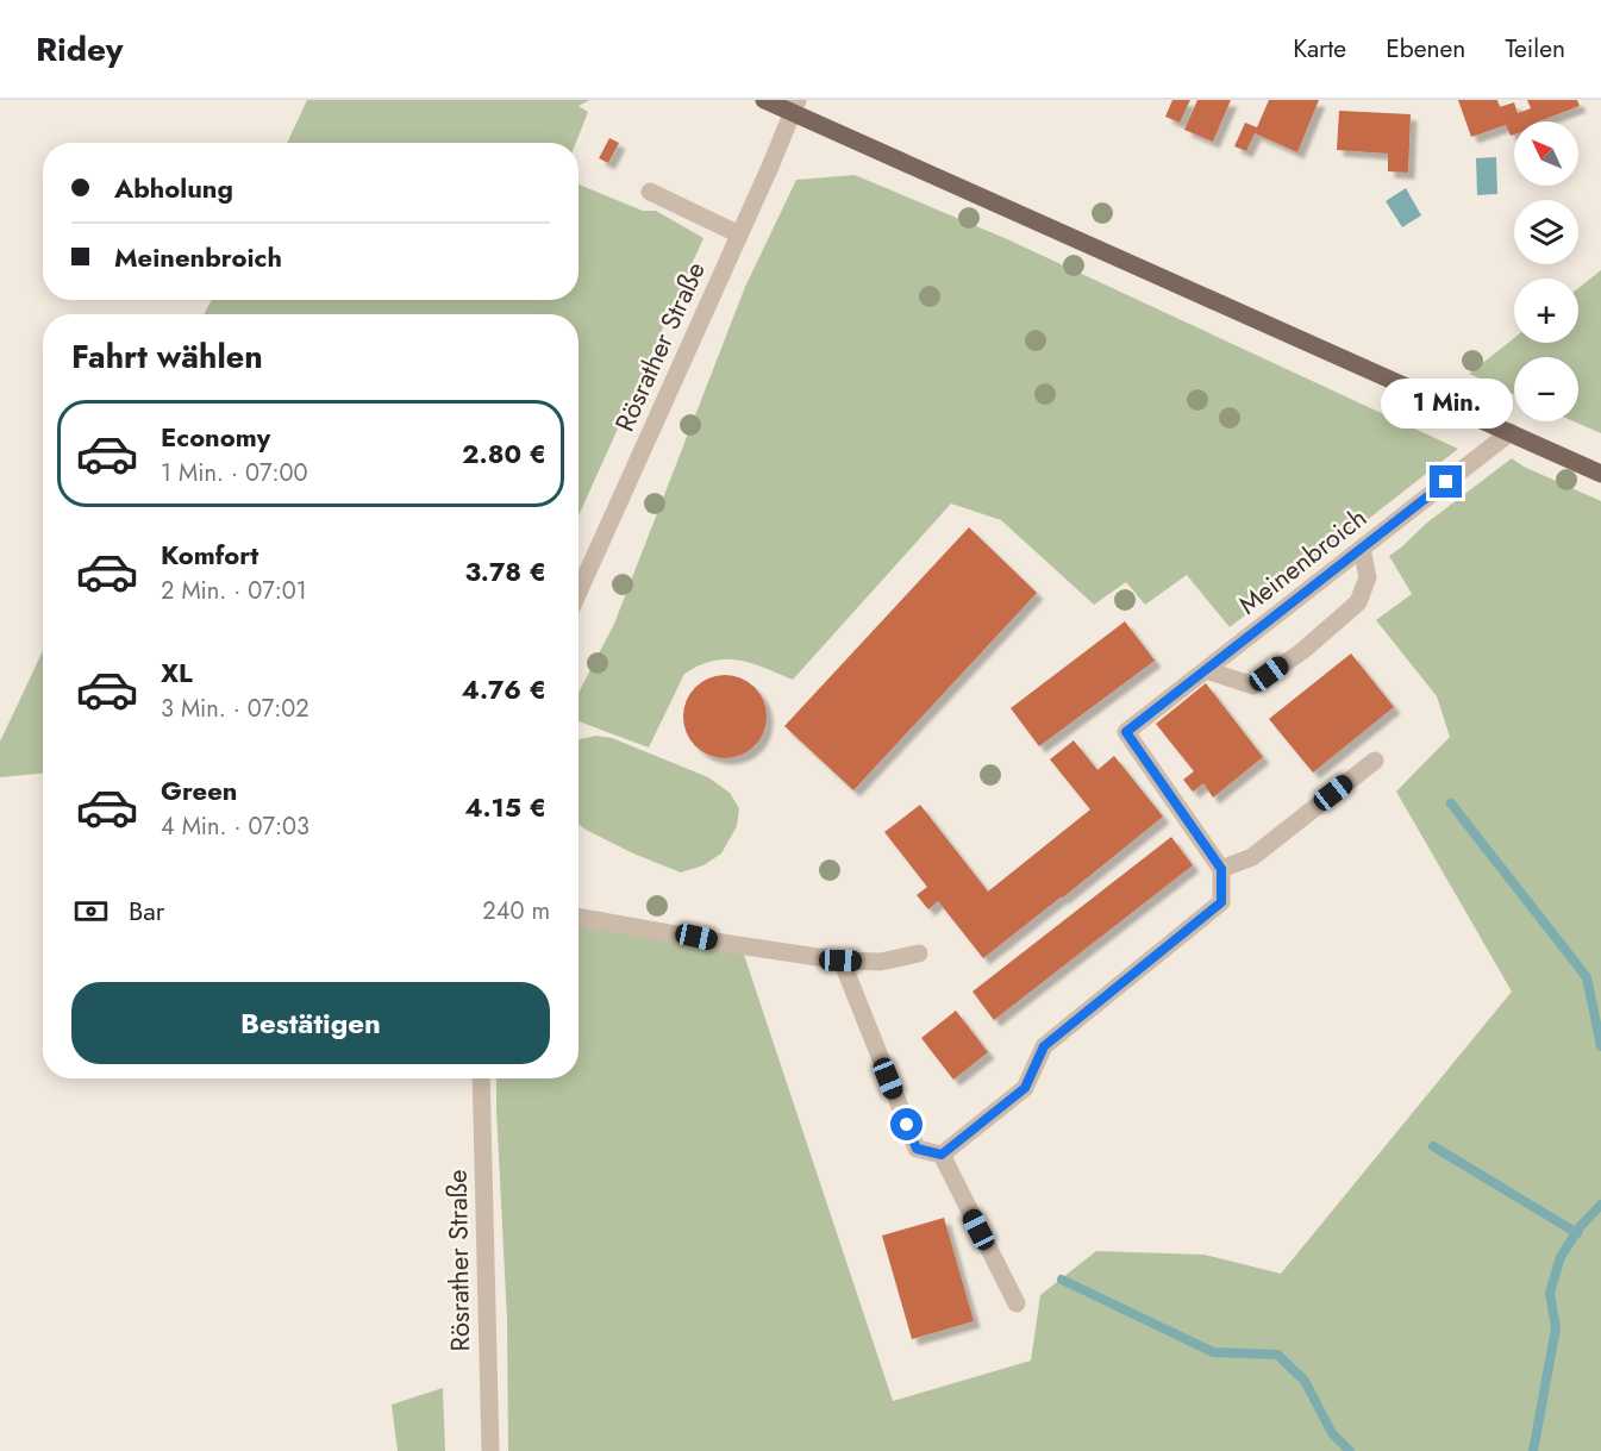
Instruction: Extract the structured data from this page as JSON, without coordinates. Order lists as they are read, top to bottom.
{
  "streets": {
    "street": ["Rösrather Straße", "Meinenbroich"]
  },
  "north": "top left",
  "page": {
    "header": "Ridey",
    "nav": ["Karte", "Ebenen", "Teilen"],
    "map_buttons": ["+", "−"],
    "banner": ["Abholung", "Meinenbroich"],
    "heading": "Fahrt wählen",
    "bubble": "1 Min.",
    "list": [
      {
        "name": "Economy",
        "note": "1 Min. · 07:00",
        "value": "2.80 €"
      },
      {
        "name": "Komfort",
        "note": "2 Min. · 07:01",
        "value": "3.78 €"
      },
      {
        "name": "XL",
        "note": "3 Min. · 07:02",
        "value": "4.76 €"
      },
      {
        "name": "Green",
        "note": "4 Min. · 07:03",
        "value": "4.15 €"
      }
    ],
    "pay": ["Bar", "240 m"],
    "buttons": "Bestätigen"
  }
}
